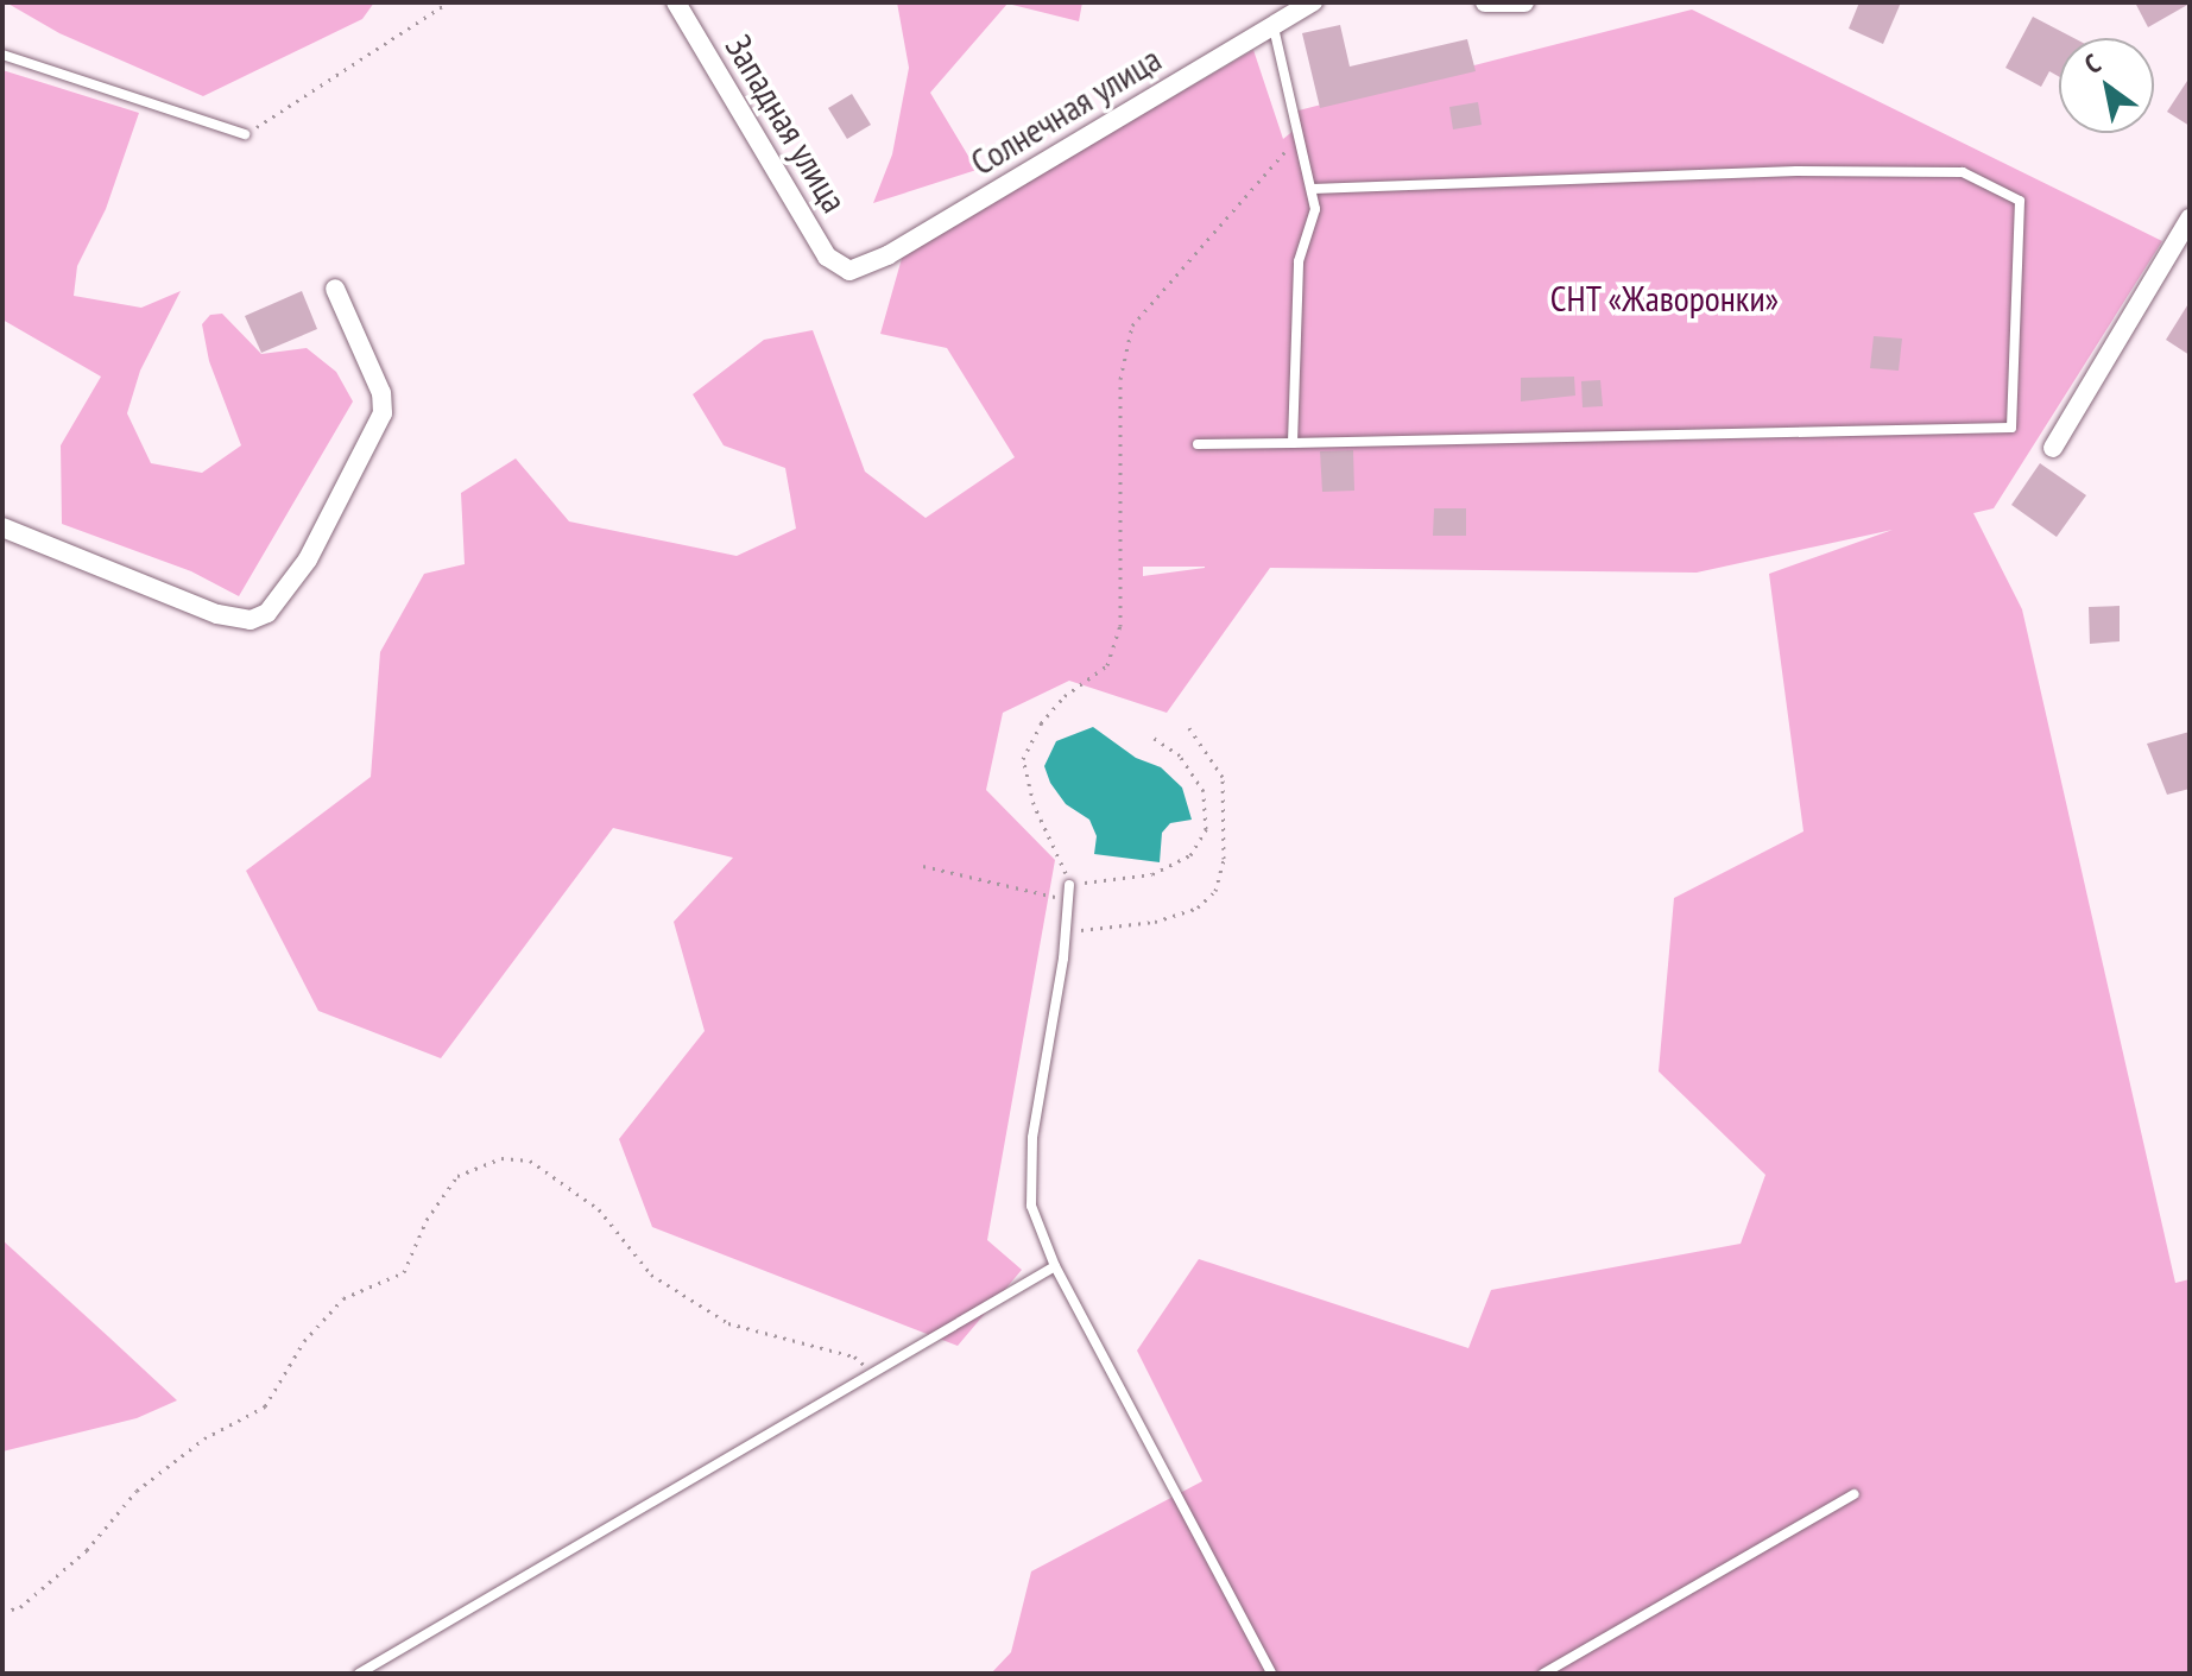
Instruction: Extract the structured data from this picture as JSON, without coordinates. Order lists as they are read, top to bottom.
{
  "streets": {
    "street": ["Солнечная улица", "Западная улица"]
  },
  "crossings": [
    ["Солнечная улица", "Западная улица"]
  ],
  "parks": ["СНТ «Жаворонки»"],
  "north": "top left"
}
